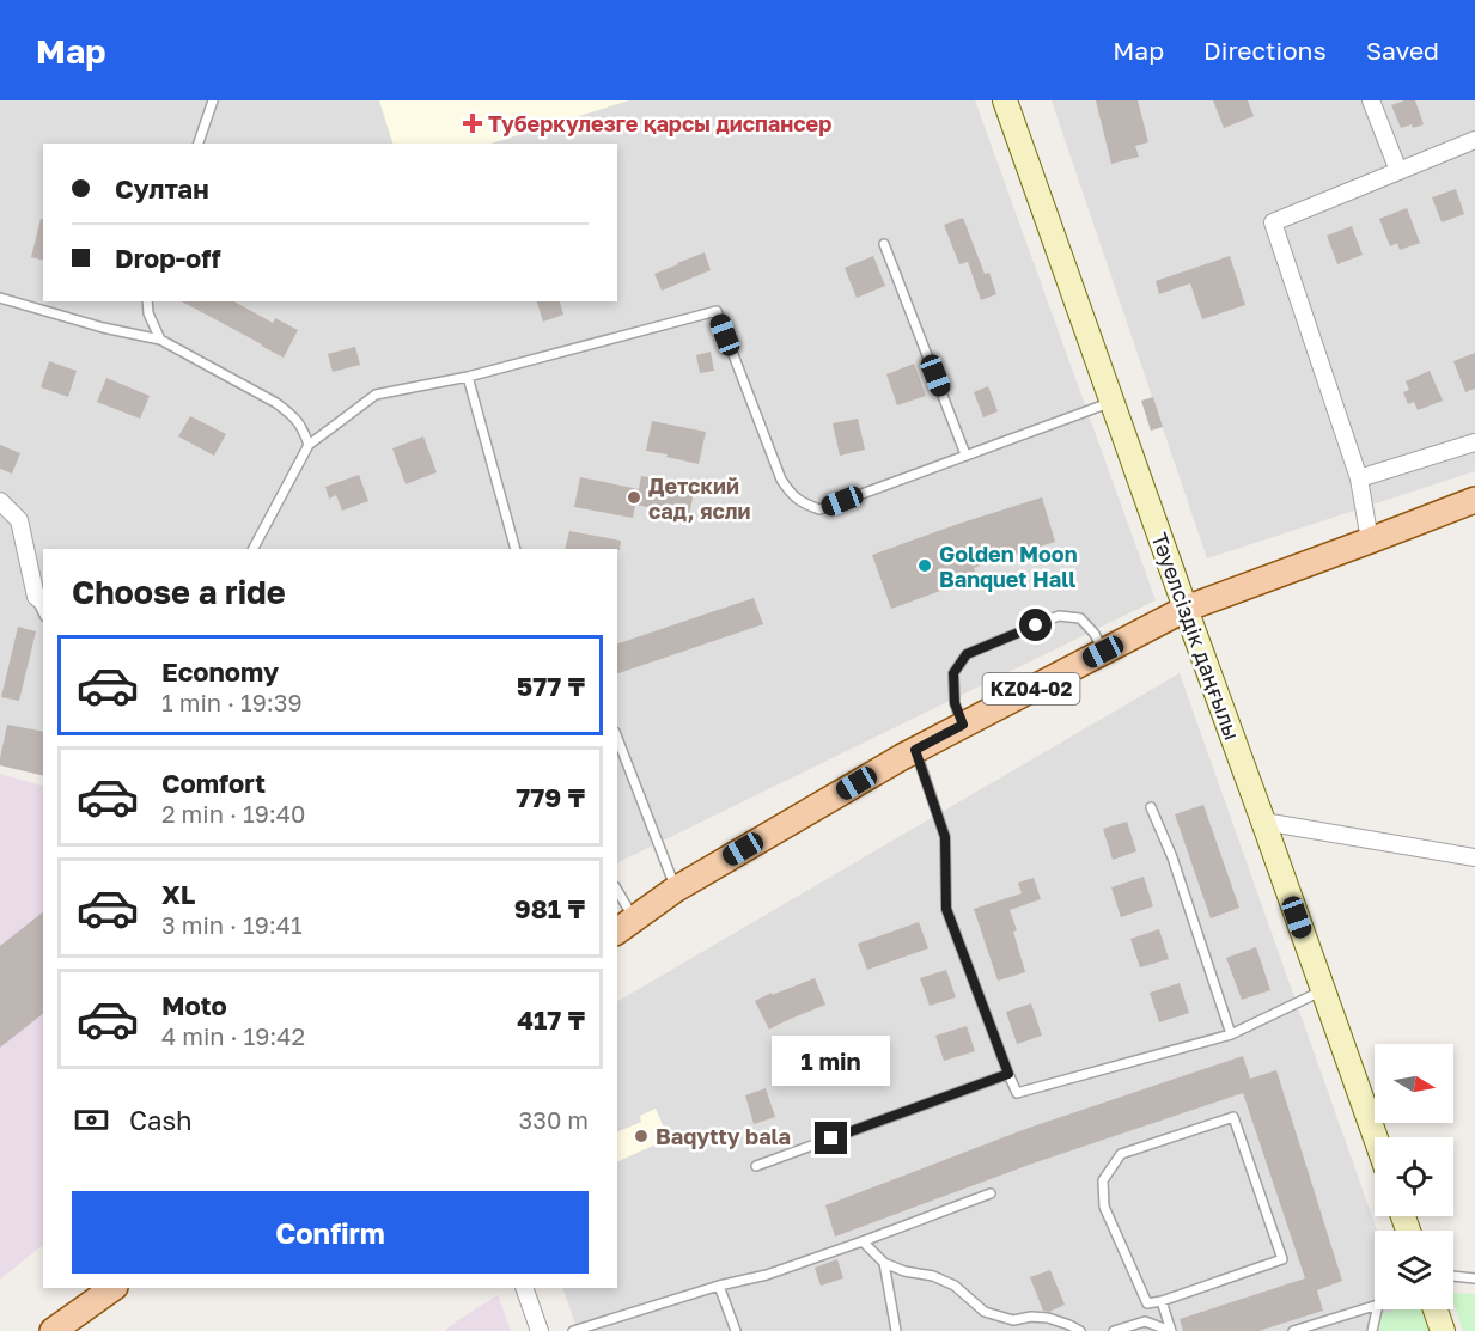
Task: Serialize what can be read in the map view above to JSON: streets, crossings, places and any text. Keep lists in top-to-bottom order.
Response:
{
  "streets": {
    "main road": ["KZ04-02"],
    "street": ["Тәуелсіздік даңғылы"]
  },
  "crossings": [
    ["Тәуелсіздік даңғылы", "KZ04-02"]
  ],
  "places": {
    "health": ["Туберкулезге қарсы диспансер"],
    "other": ["Детский сад, ясли", "Golden Moon Banquet Hall", "Baqytty bala"]
  },
  "north": "right",
  "page": {
    "header": "Map",
    "nav": ["Map", "Directions", "Saved"],
    "banner": ["Султан", "Drop-off"],
    "heading": "Choose a ride",
    "list": [
      {
        "name": "Economy",
        "note": "1 min · 19:39",
        "value": "577 ₸"
      },
      {
        "name": "Comfort",
        "note": "2 min · 19:40",
        "value": "779 ₸"
      },
      {
        "name": "XL",
        "note": "3 min · 19:41",
        "value": "981 ₸"
      },
      {
        "name": "Moto",
        "note": "4 min · 19:42",
        "value": "417 ₸"
      }
    ],
    "bubble": "1 min",
    "pay": ["Cash", "330 m"],
    "buttons": "Confirm"
  }
}
